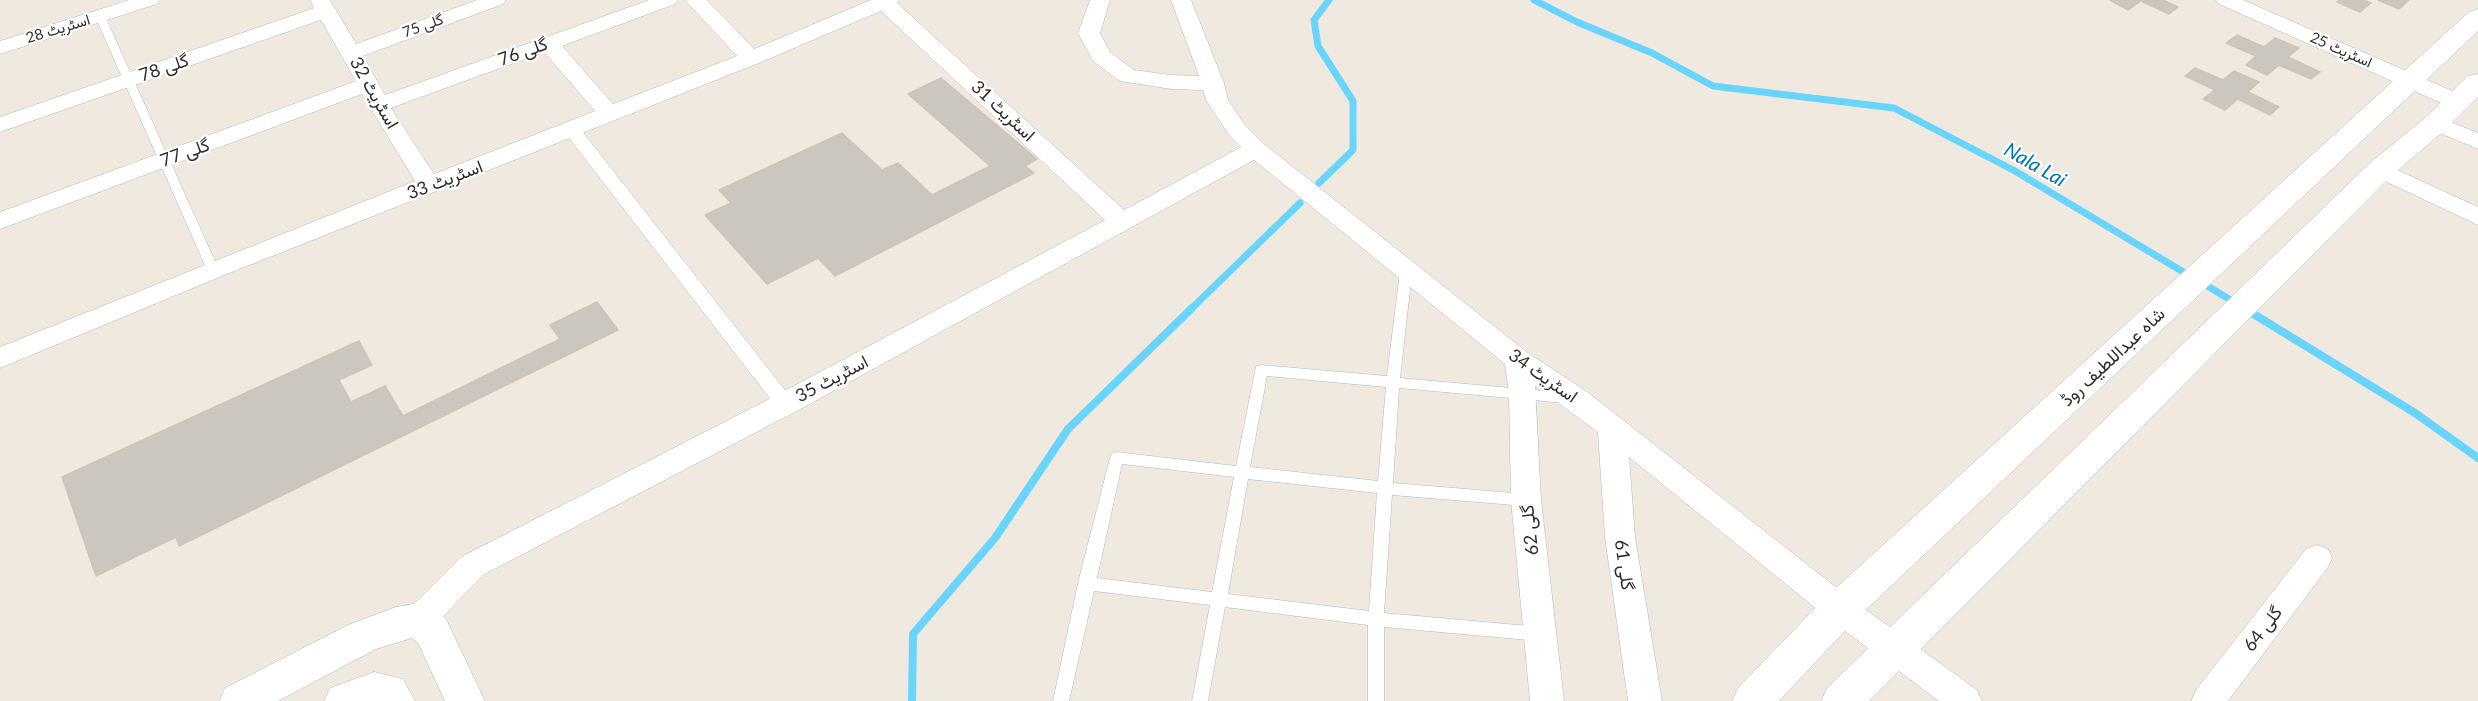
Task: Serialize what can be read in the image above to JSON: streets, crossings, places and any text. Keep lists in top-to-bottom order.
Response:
{
  "streets": {
    "street": [
      "گلی 75",
      "اسٹریٹ 28",
      "اسٹریٹ 25",
      "گلی 76",
      "گلی 78",
      "اسٹریٹ 32",
      "اسٹریٹ 31",
      "گلی 77",
      "اسٹریٹ 33",
      "شاہ عبداللطیف روڈ",
      "اسٹریٹ 34",
      "اسٹریٹ 35",
      "گلی 62",
      "گلی 61",
      "گلی 64"
    ]
  },
  "crossings": [
    ["گلی 75", "اسٹریٹ 32"],
    ["اسٹریٹ 25", "شاہ عبداللطیف روڈ"],
    ["گلی 76", "اسٹریٹ 32"],
    ["گلی 76", "گلی 77"],
    ["گلی 78", "اسٹریٹ 32"],
    ["اسٹریٹ 32", "گلی 77"],
    ["اسٹریٹ 32", "اسٹریٹ 33"],
    ["اسٹریٹ 31", "اسٹریٹ 33"],
    ["اسٹریٹ 31", "اسٹریٹ 35"],
    ["شاہ عبداللطیف روڈ", "اسٹریٹ 34"],
    ["اسٹریٹ 34", "اسٹریٹ 35"],
    ["اسٹریٹ 34", "گلی 62"],
    ["اسٹریٹ 34", "گلی 61"]
  ],
  "water": ["Nala Lai"]
}
